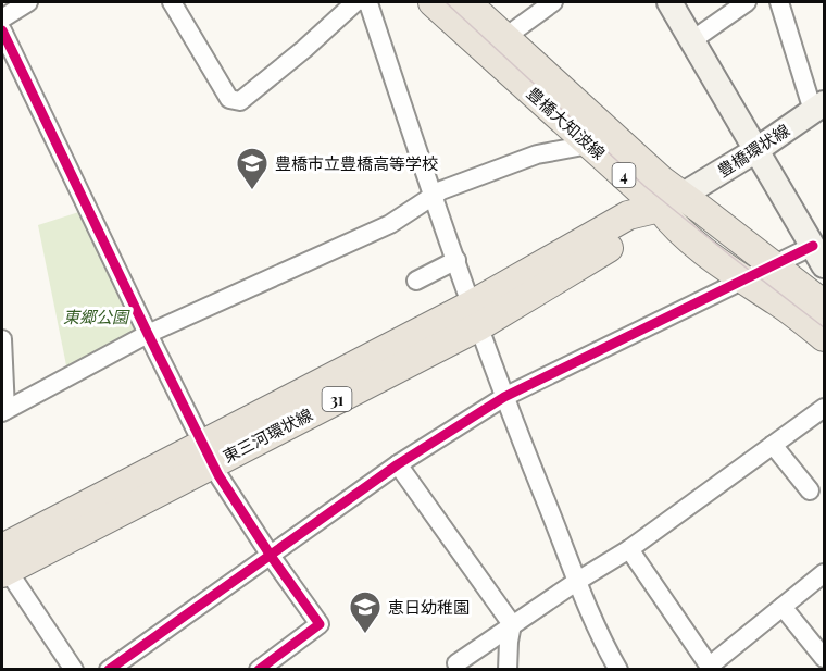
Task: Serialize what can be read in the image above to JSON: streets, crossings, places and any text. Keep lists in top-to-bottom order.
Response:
{
  "streets": {
    "main road": [
      "豊橋大知波線",
      "4",
      "31",
      "東三河環状線"
    ],
    "street": ["豊橋環状線"]
  },
  "crossings": [
    ["豊橋大知波線", "豊橋環状線"],
    ["豊橋大知波線", "東三河環状線"],
    ["豊橋環状線", "東三河環状線"]
  ],
  "parks": ["東郷公園"],
  "places": {
    "school or university": ["豊橋市立豊橋高等学校", "恵日幼稚園"]
  }
}
